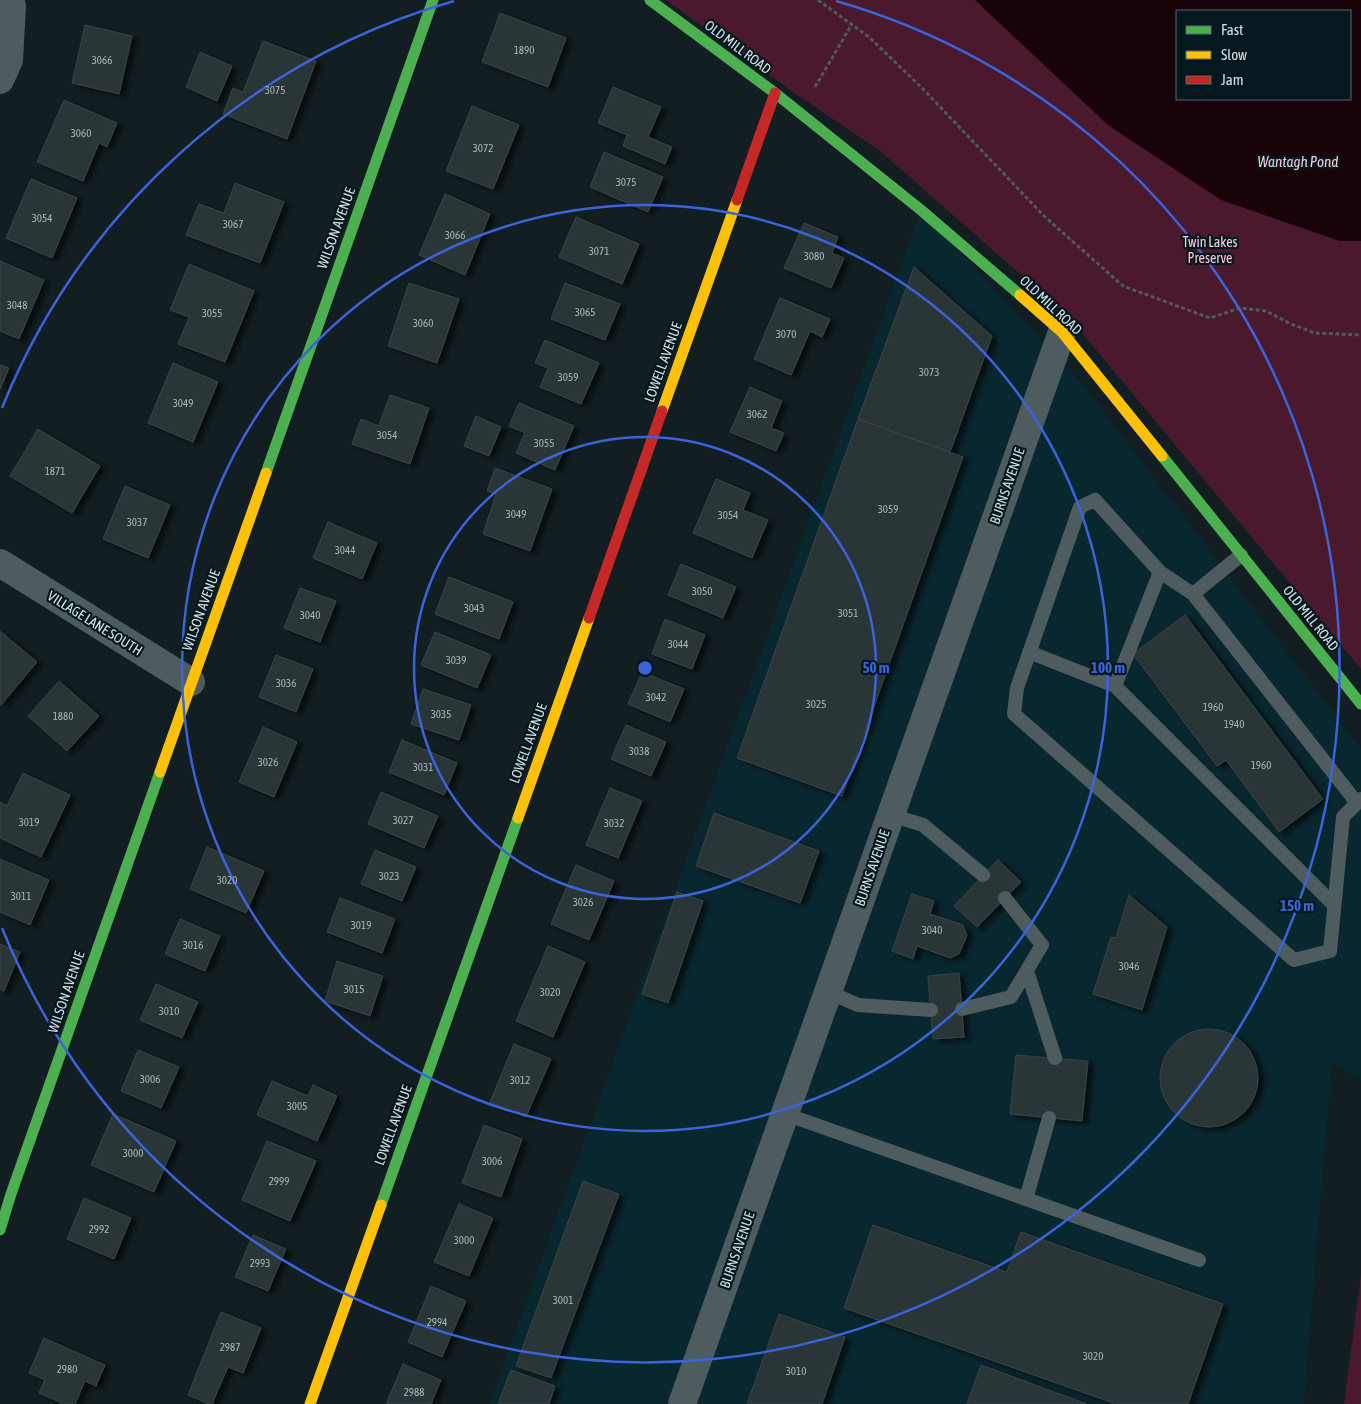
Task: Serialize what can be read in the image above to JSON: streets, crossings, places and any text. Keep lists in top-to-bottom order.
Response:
{
  "streets": {
    "street": [
      "OLD MILL ROAD",
      "WILSON AVENUE",
      "LOWELL AVENUE",
      "BURNS AVENUE",
      "VILLAGE LANE SOUTH"
    ]
  },
  "crossings": [
    ["OLD MILL ROAD", "LOWELL AVENUE"],
    ["OLD MILL ROAD", "BURNS AVENUE"],
    ["WILSON AVENUE", "VILLAGE LANE SOUTH"]
  ],
  "water": ["Wantagh Pond"],
  "parks": ["Twin Lakes Preserve"],
  "house_numbers": [
    "1890",
    "3066",
    "3075",
    "3060",
    "3072",
    "3075",
    "3054",
    "3067",
    "3066",
    "3071",
    "3080",
    "3048",
    "3065",
    "3055",
    "3060",
    "3070",
    "3073",
    "3059",
    "3049",
    "3062",
    "3054",
    "3055",
    "1871",
    "3059",
    "3049",
    "3054",
    "3037",
    "3044",
    "3050",
    "3043",
    "3051",
    "3040",
    "3044",
    "3039",
    "3036",
    "3042",
    "3025",
    "1960",
    "3035",
    "1880",
    "1940",
    "3038",
    "3026",
    "1960",
    "3031",
    "3027",
    "3019",
    "3032",
    "3023",
    "3020",
    "3011",
    "3026",
    "3019",
    "3040",
    "3016",
    "3046",
    "3015",
    "3020",
    "3010",
    "3006",
    "3012",
    "3005",
    "3000",
    "3006",
    "2999",
    "2992",
    "3000",
    "2993",
    "3001",
    "2994",
    "2987",
    "3020",
    "2980",
    "3010",
    "2988"
  ],
  "legend": ["Fast", "Slow", "Jam"],
  "rings": ["50 m", "100 m", "150 m"]
}
